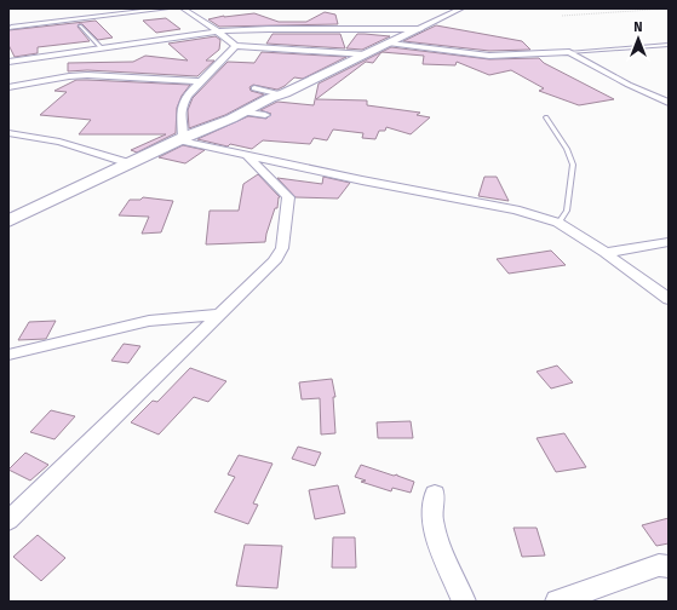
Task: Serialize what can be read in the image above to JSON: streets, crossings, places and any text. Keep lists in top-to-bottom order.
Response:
{
  "north": "top"
}
